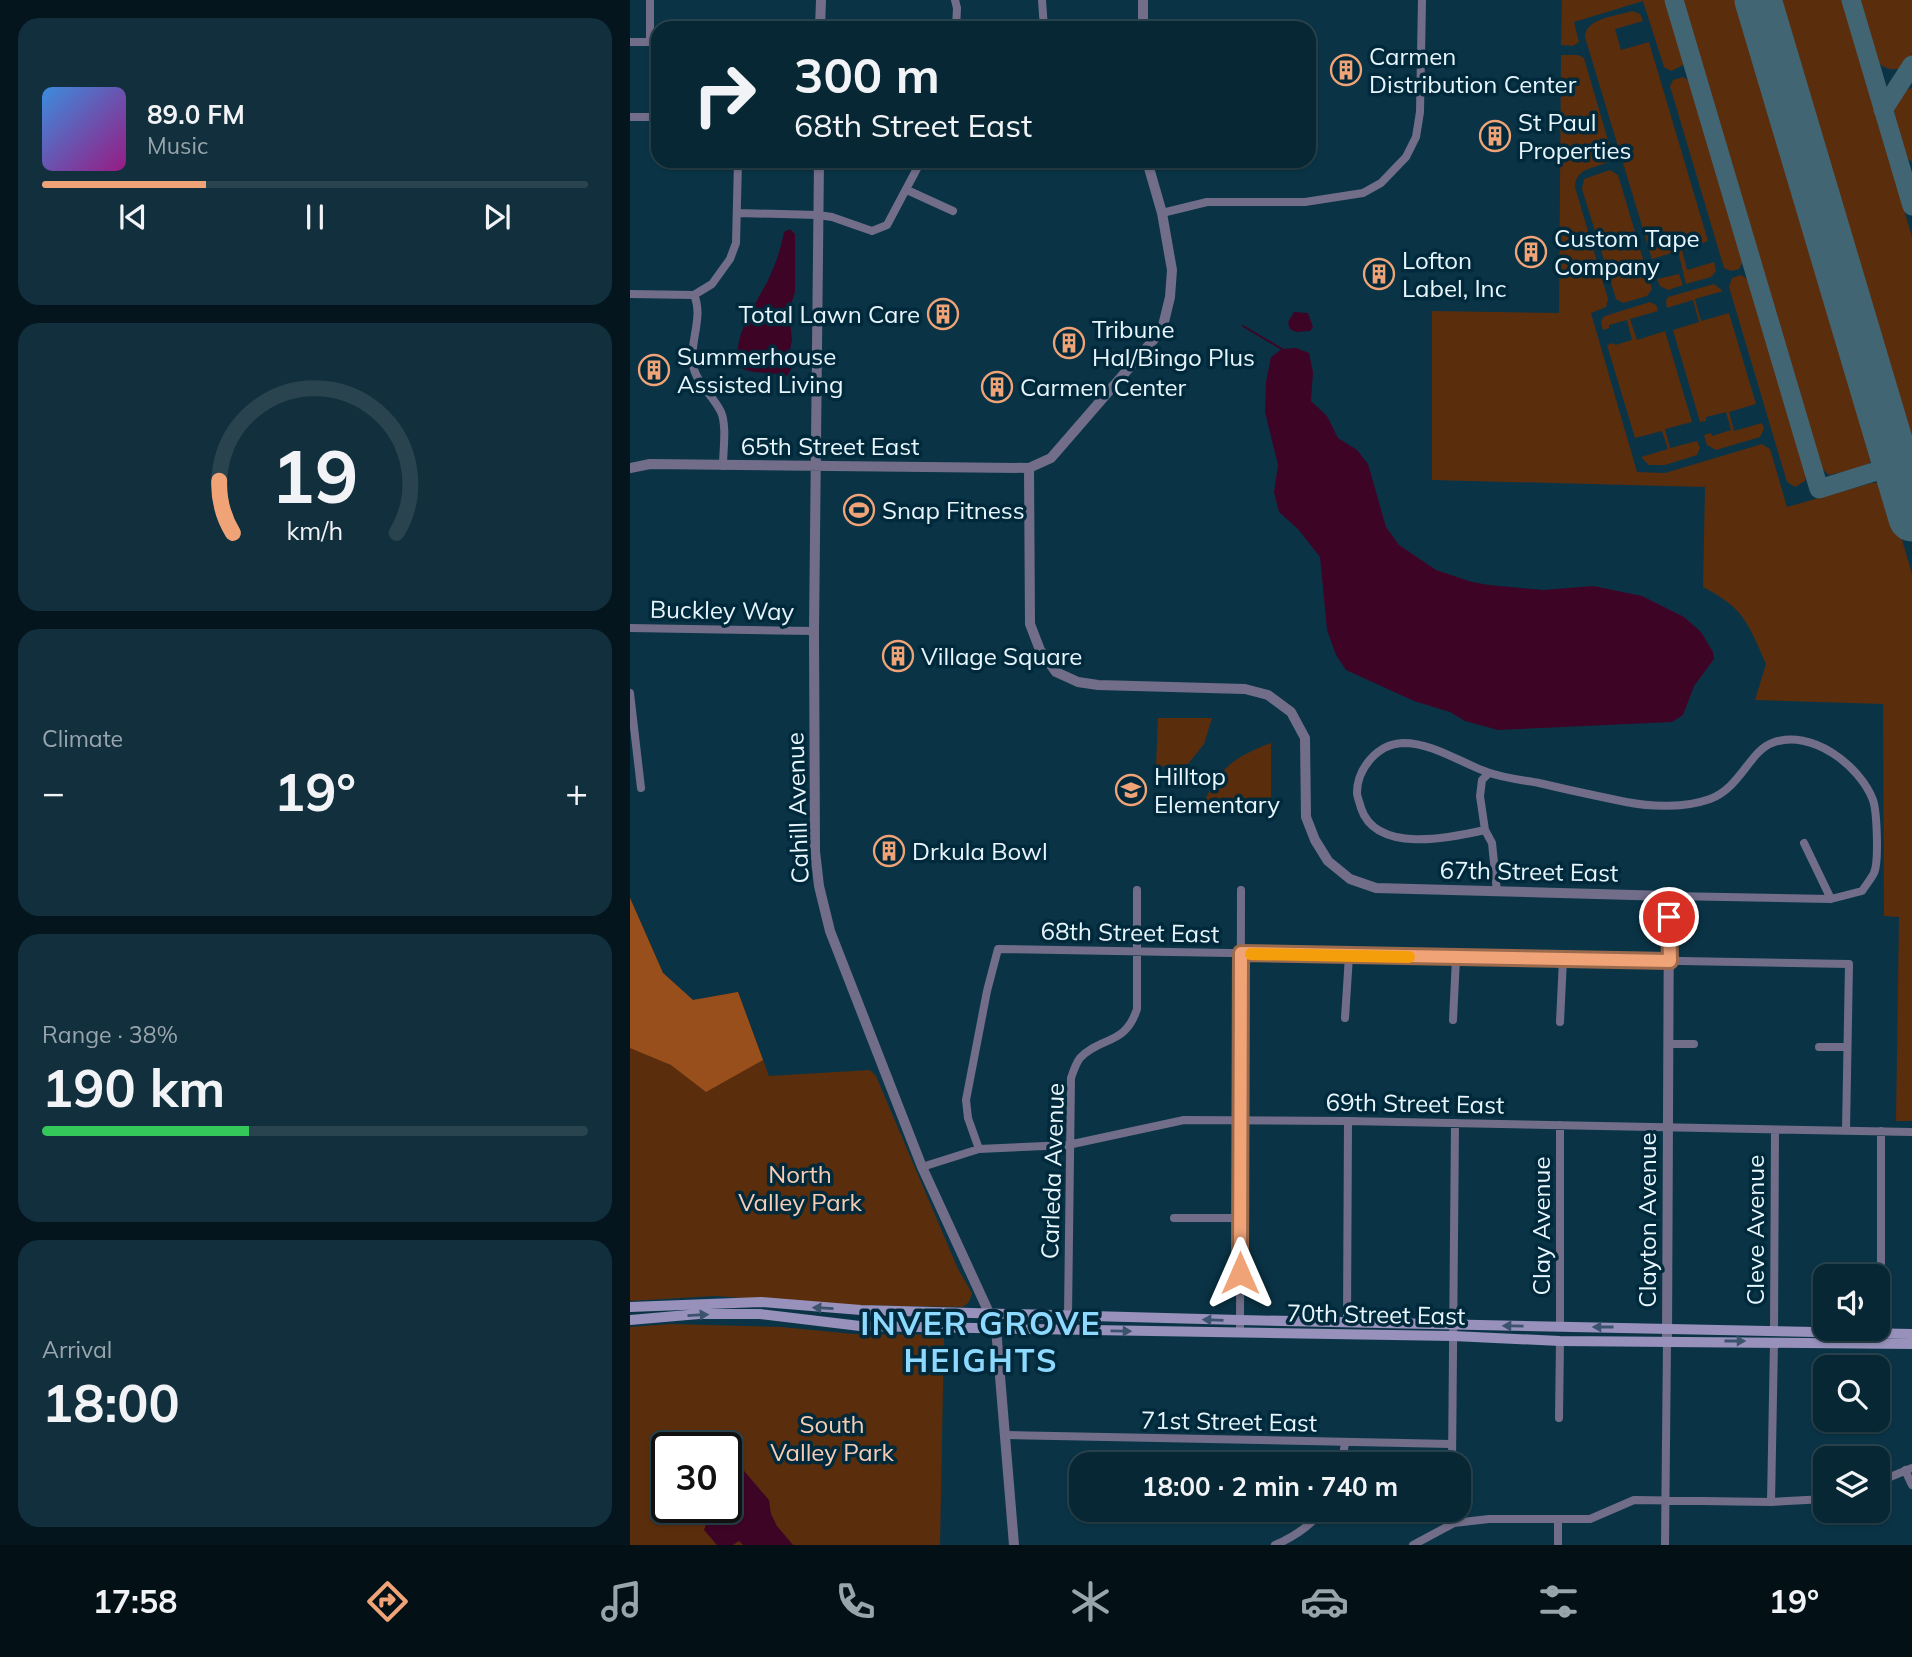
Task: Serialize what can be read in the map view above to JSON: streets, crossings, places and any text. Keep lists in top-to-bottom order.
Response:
{
  "streets": {
    "main road": ["70th Street East"],
    "street": [
      "65th Street East",
      "Buckley Way",
      "Cahill Avenue",
      "67th Street East",
      "68th Street East",
      "69th Street East",
      "Carleda Avenue",
      "Clayton Avenue",
      "Clay Avenue",
      "Cleve Avenue",
      "71st Street East"
    ]
  },
  "crossings": [
    ["65th Street East", "Cahill Avenue"],
    ["65th Street East", "67th Street East"],
    ["Buckley Way", "Cahill Avenue"],
    ["Cahill Avenue", "69th Street East"],
    ["Cahill Avenue", "70th Street East"],
    ["Cahill Avenue", "71st Street East"],
    ["67th Street East", "Clayton Avenue"],
    ["68th Street East", "69th Street East"],
    ["68th Street East", "Carleda Avenue"],
    ["68th Street East", "Clayton Avenue"],
    ["69th Street East", "Carleda Avenue"],
    ["69th Street East", "Clayton Avenue"],
    ["69th Street East", "Clay Avenue"],
    ["69th Street East", "Cleve Avenue"],
    ["Carleda Avenue", "70th Street East"],
    ["Clayton Avenue", "70th Street East"],
    ["Clay Avenue", "70th Street East"],
    ["Cleve Avenue", "70th Street East"]
  ],
  "districts": ["INVER GROVE HEIGHTS"],
  "parks": ["North Valley Park", "South Valley Park"],
  "places": {
    "building": [
      "Carmen Distribution Center",
      "St Paul Properties",
      "Custom Tape Company",
      "Lofton Label, Inc",
      "Total Lawn Care",
      "Tribune Hal/Bingo Plus",
      "Summerhouse Assisted Living",
      "Carmen Center",
      "Village Square",
      "Drkula Bowl"
    ],
    "sports": ["Snap Fitness"],
    "school or university": ["Hilltop Elementary"]
  },
  "page": {
    "turn": ["300 m", "68th Street East"],
    "song": ["89.0 FM", "Music"],
    "tile": [
      "Climate",
      ["Range · 38%", "190 km"],
      ["Arrival", "18:00"]
    ],
    "heat": ["−", "19°", "+"],
    "limit": "30",
    "trip": "18:00 · 2 min · 740 m",
    "tabs": ["17:58", "19°"],
    "gauge": ["19", "km/h"]
  }
}
